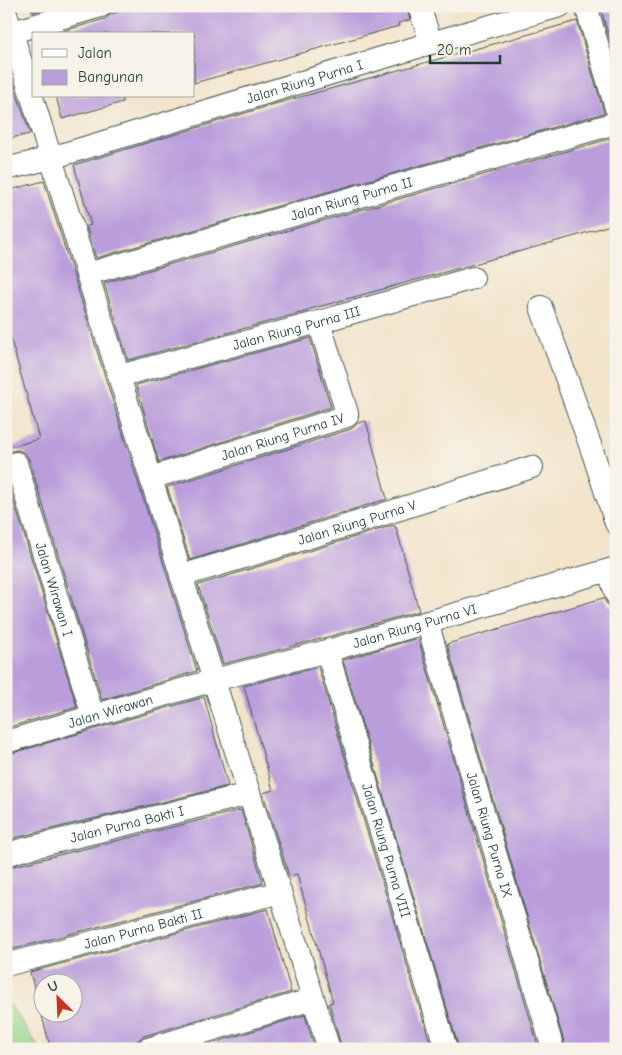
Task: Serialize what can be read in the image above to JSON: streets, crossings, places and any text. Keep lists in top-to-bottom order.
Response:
{
  "streets": {
    "street": [
      "Jalan Riung Purna I",
      "Jalan Riung Purna II",
      "Jalan Riung Purna III",
      "Jalan Riung Purna IV",
      "Jalan Riung Purna V",
      "Jalan Wirawan I",
      "Jalan Riung Purna VI",
      "Jalan Wirawan",
      "Jalan Purna Bakti I",
      "Jalan Riung Purna IX",
      "Jalan Riung Purna VIII",
      "Jalan Purna Bakti II"
    ]
  },
  "crossings": [
    ["Jalan Riung Purna III", "Jalan Riung Purna IV"],
    ["Jalan Wirawan I", "Jalan Wirawan"],
    ["Jalan Riung Purna VI", "Jalan Wirawan"],
    ["Jalan Riung Purna VI", "Jalan Riung Purna IX"],
    ["Jalan Riung Purna VI", "Jalan Riung Purna VIII"]
  ],
  "legend": ["Jalan", "Bangunan"],
  "scale_bar": "20 m",
  "north": "top left"
}
